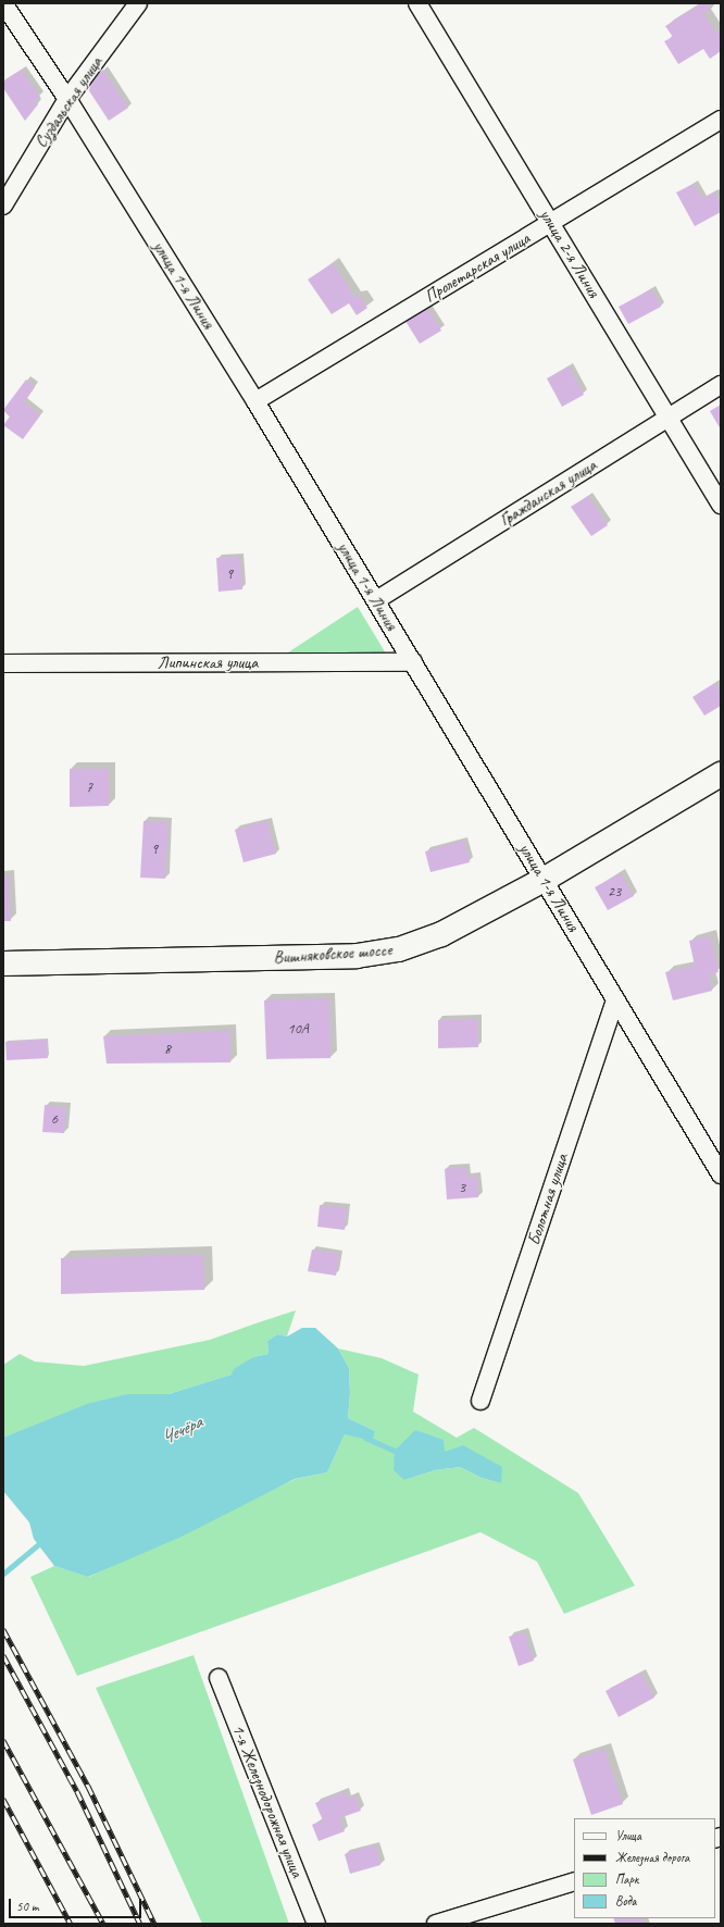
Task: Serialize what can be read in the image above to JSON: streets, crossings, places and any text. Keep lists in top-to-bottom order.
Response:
{
  "streets": {
    "street": [
      "Суздальская улица",
      "улица 2-я Линия",
      "Пролетарская улица",
      "улица 1-я Линия",
      "Гражданская улица",
      "Липинская улица",
      "Вишняковское шоссе",
      "Болотная улица",
      "1-я Железнодорожная улица"
    ]
  },
  "crossings": [
    ["Суздальская улица", "улица 1-я Линия"],
    ["улица 2-я Линия", "Пролетарская улица"],
    ["улица 2-я Линия", "Гражданская улица"],
    ["Пролетарская улица", "улица 1-я Линия"],
    ["улица 1-я Линия", "Гражданская улица"],
    ["улица 1-я Линия", "Липинская улица"],
    ["улица 1-я Линия", "Вишняковское шоссе"],
    ["улица 1-я Линия", "Болотная улица"]
  ],
  "water": ["Чечёра"],
  "house_numbers": [
    "9",
    "7",
    "9",
    "23",
    "10А",
    "8",
    "6",
    "3"
  ],
  "legend": [
    "Улица",
    "Железная дорога",
    "Парк",
    "Вода"
  ],
  "scale_bar": "50 m"
}
